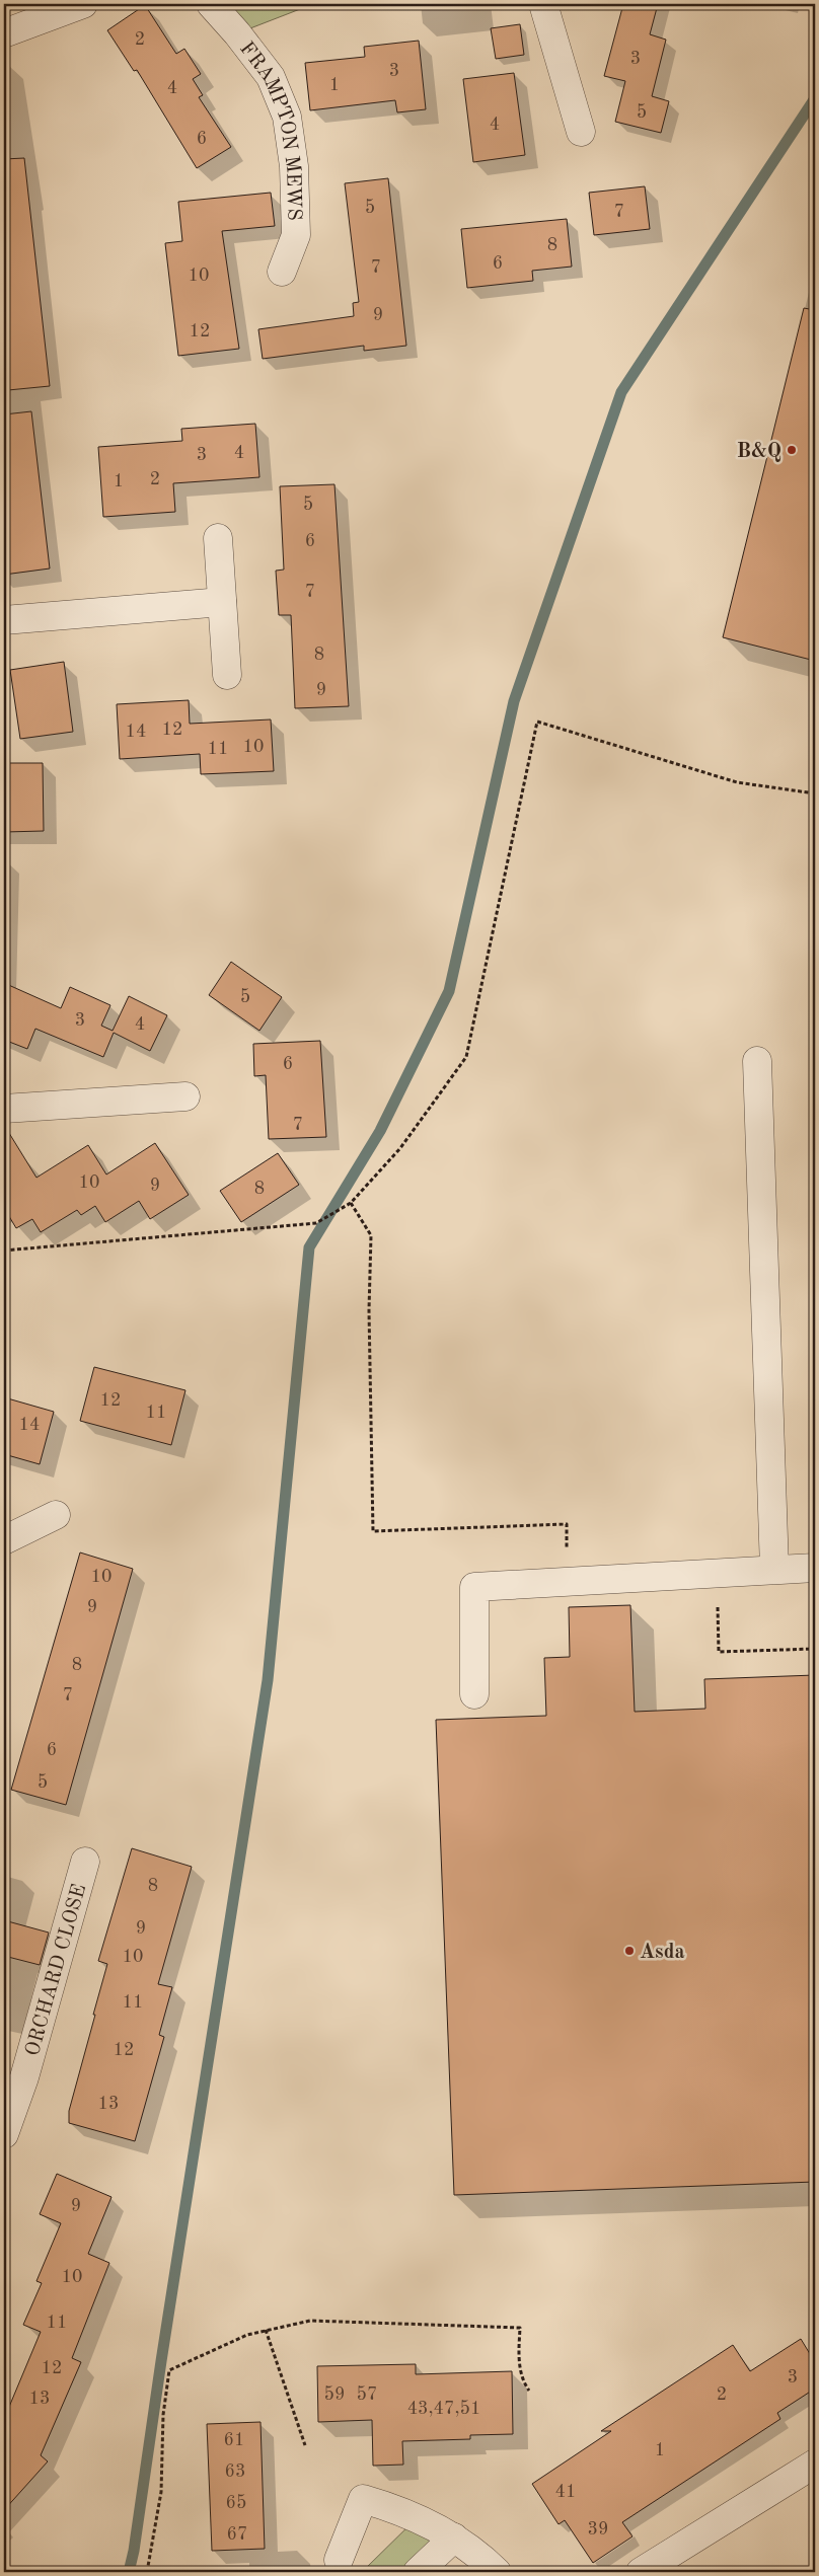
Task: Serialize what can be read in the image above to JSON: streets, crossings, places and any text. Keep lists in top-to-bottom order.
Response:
{
  "streets": {
    "street": ["FRAMPTON MEWS", "ORCHARD CLOSE"]
  },
  "places": ["B&Q", "Asda"],
  "house_numbers": [
    "2",
    "3",
    "3",
    "1",
    "4",
    "5",
    "4",
    "6",
    "5",
    "7",
    "8",
    "6",
    "7",
    "10",
    "9",
    "12",
    "4",
    "3",
    "2",
    "1",
    "5",
    "6",
    "7",
    "8",
    "9",
    "12",
    "14",
    "10",
    "11",
    "5",
    "3",
    "4",
    "6",
    "7",
    "10",
    "9",
    "8",
    "12",
    "11",
    "14",
    "10",
    "9",
    "8",
    "7",
    "6",
    "5",
    "8",
    "9",
    "10",
    "11",
    "12",
    "13",
    "9",
    "10",
    "11",
    "12",
    "3",
    "59",
    "57",
    "2",
    "13",
    "43,47,51",
    "61",
    "1",
    "63",
    "41",
    "65",
    "39",
    "67"
  ]
}
